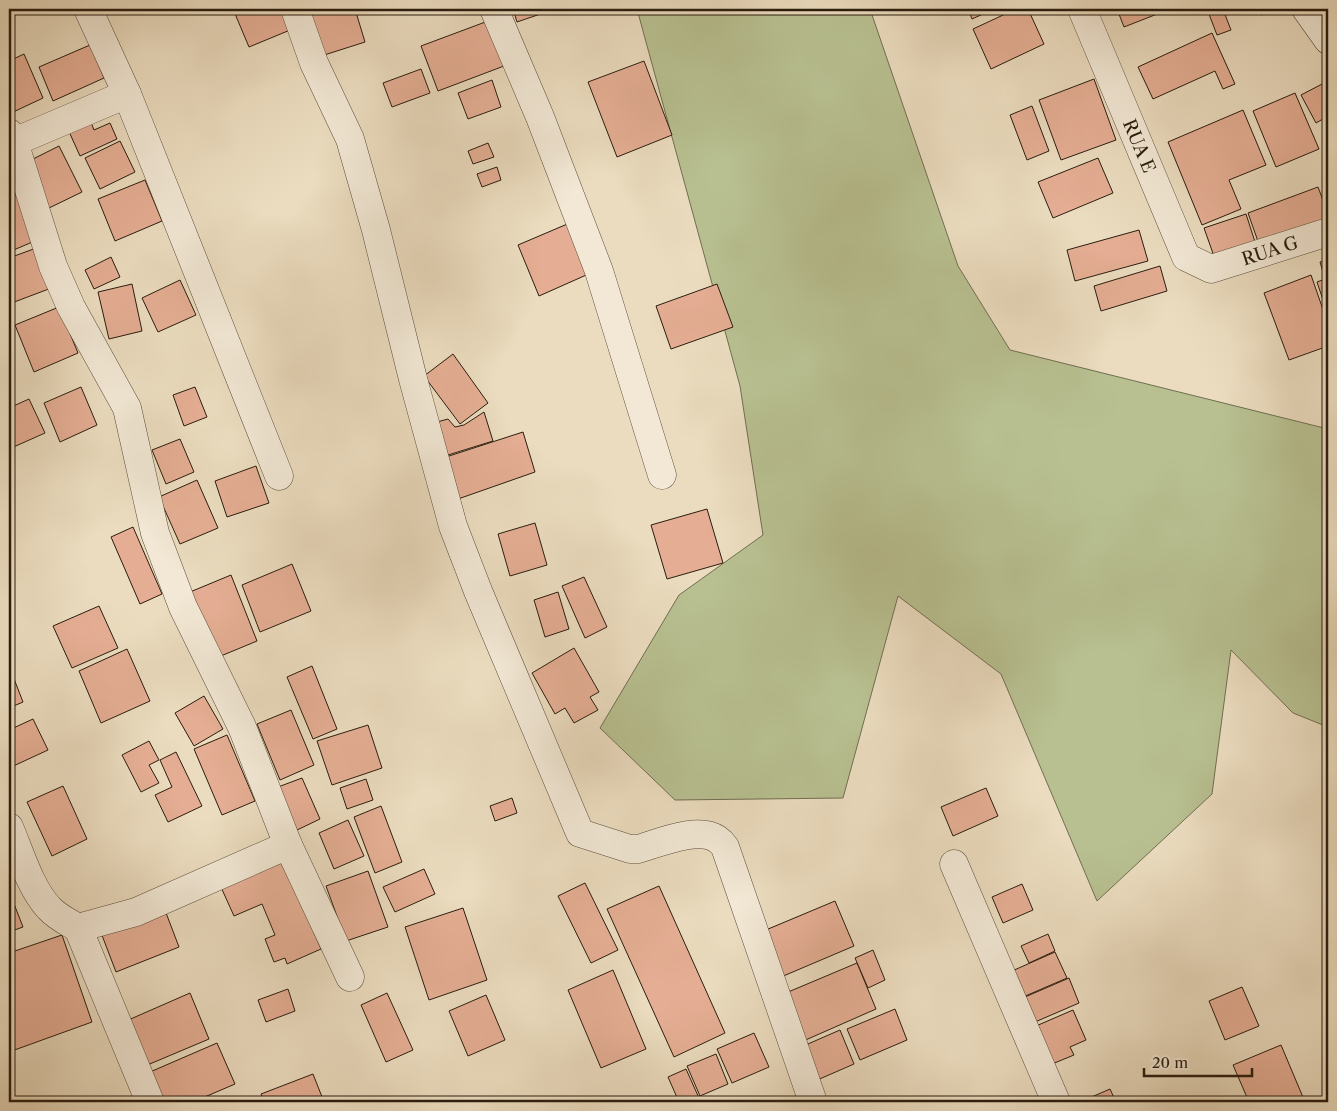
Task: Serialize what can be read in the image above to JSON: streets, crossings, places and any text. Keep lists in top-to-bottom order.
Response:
{
  "streets": {
    "street": ["RUA E", "RUA G"]
  },
  "crossings": [
    ["RUA E", "RUA G"]
  ],
  "scale_bar": "20 m"
}
